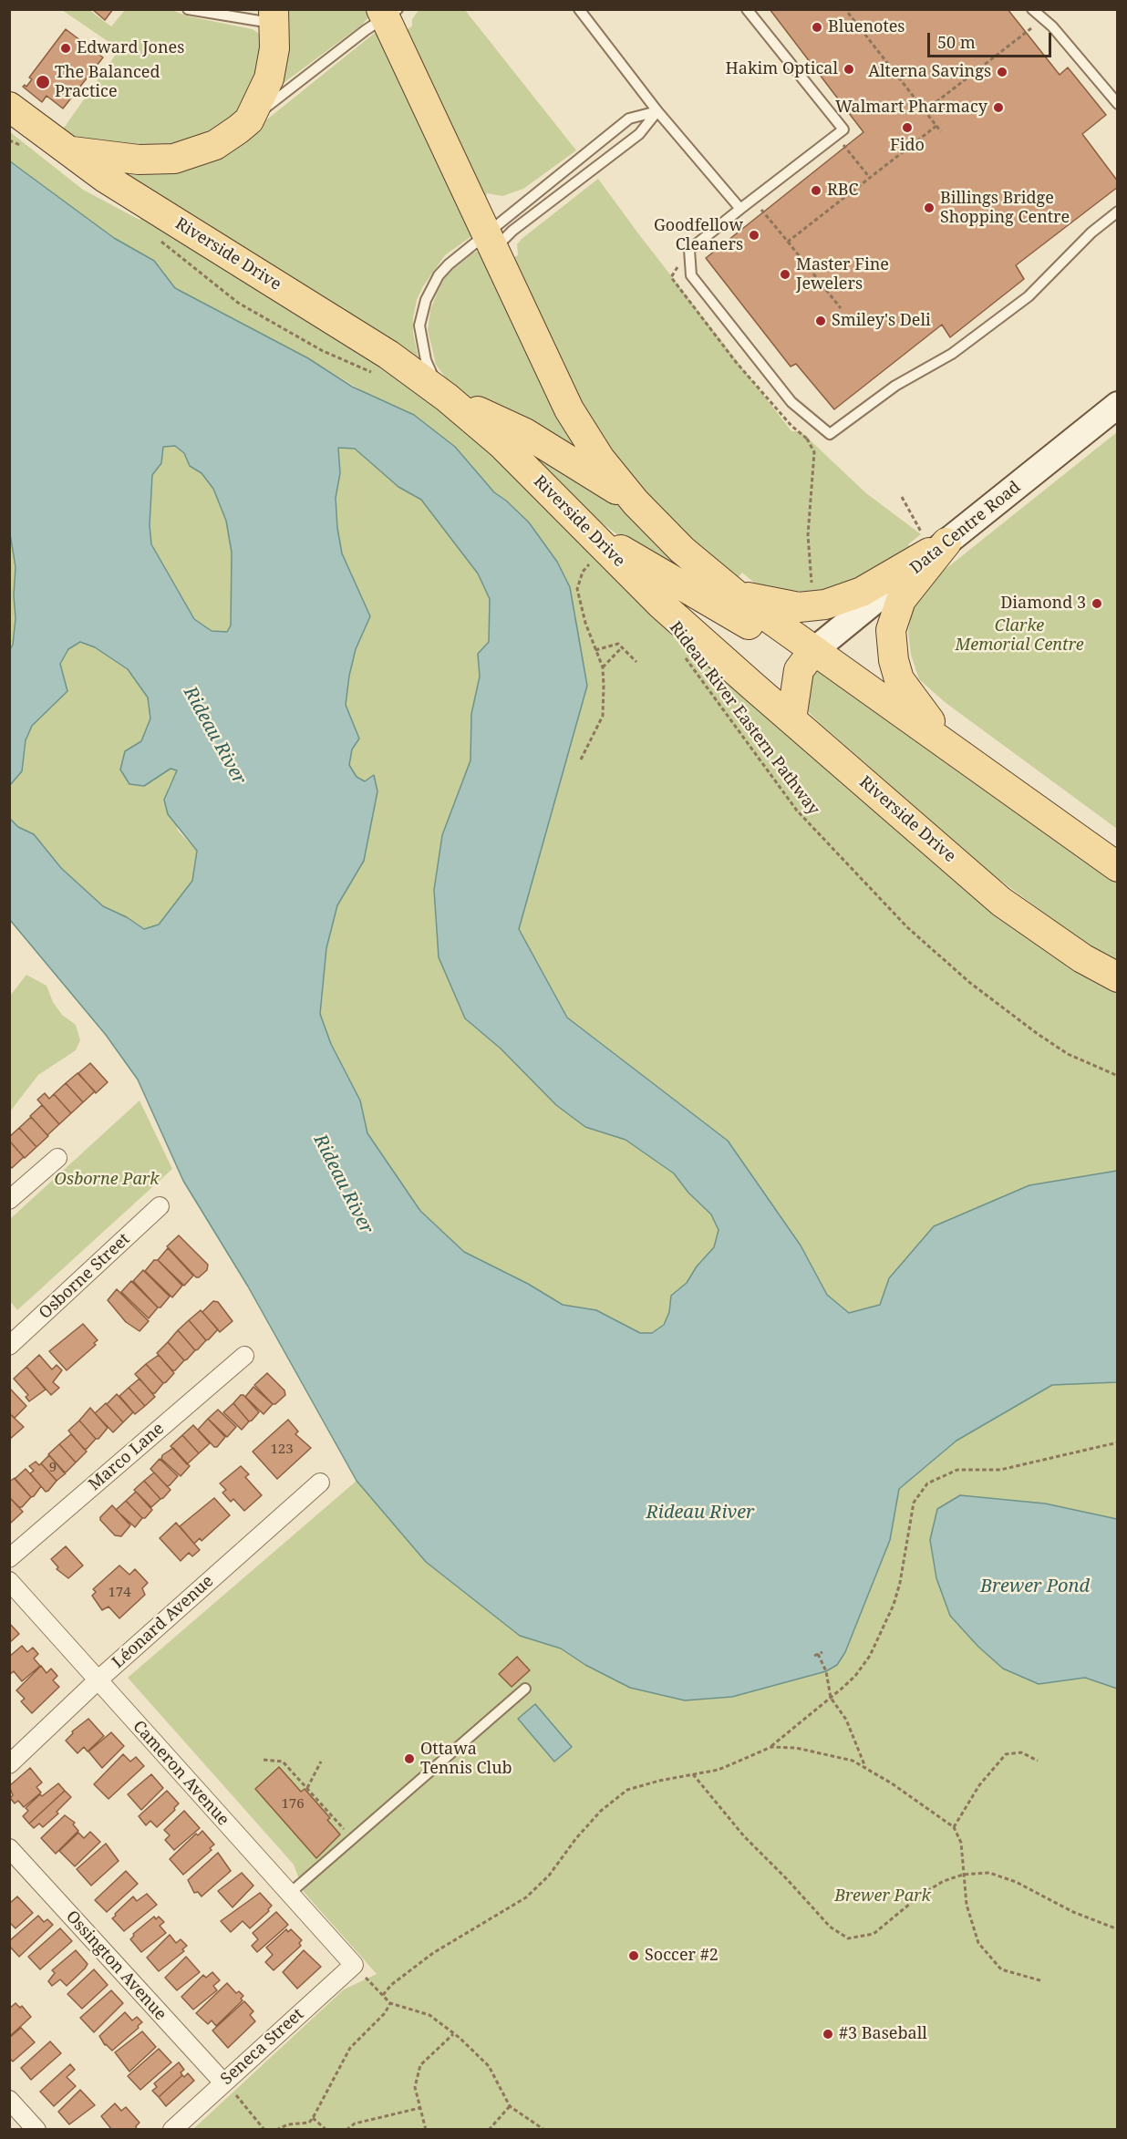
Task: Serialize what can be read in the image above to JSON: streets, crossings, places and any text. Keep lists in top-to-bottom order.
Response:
{
  "streets": {
    "main road": ["Riverside Drive", "Data Centre Road"],
    "street": [
      "Osborne Street",
      "Marco Lane",
      "Léonard Avenue",
      "Cameron Avenue",
      "Ossington Avenue",
      "Seneca Street"
    ],
    "path": ["Rideau River Eastern Pathway"]
  },
  "crossings": [
    ["Léonard Avenue", "Cameron Avenue"],
    ["Cameron Avenue", "Seneca Street"],
    ["Ossington Avenue", "Seneca Street"]
  ],
  "water": ["Rideau River", "Brewer Pond"],
  "parks": ["Clarke Memorial Centre", "Osborne Park", "Brewer Park"],
  "places": [
    "Bluenotes",
    "Edward Jones",
    "Hakim Optical",
    "Alterna Savings",
    "The Balanced Practice",
    "Walmart Pharmacy",
    "Fido",
    "RBC",
    "Billings Bridge Shopping Centre",
    "Goodfellow Cleaners",
    "Master Fine Jewelers",
    "Smiley's Deli",
    "Diamond 3",
    "Ottawa Tennis Club",
    "Soccer #2",
    "#3 Baseball"
  ],
  "house_numbers": [
    "123",
    "9",
    "174",
    "176"
  ],
  "scale_bar": "50 m"
}
